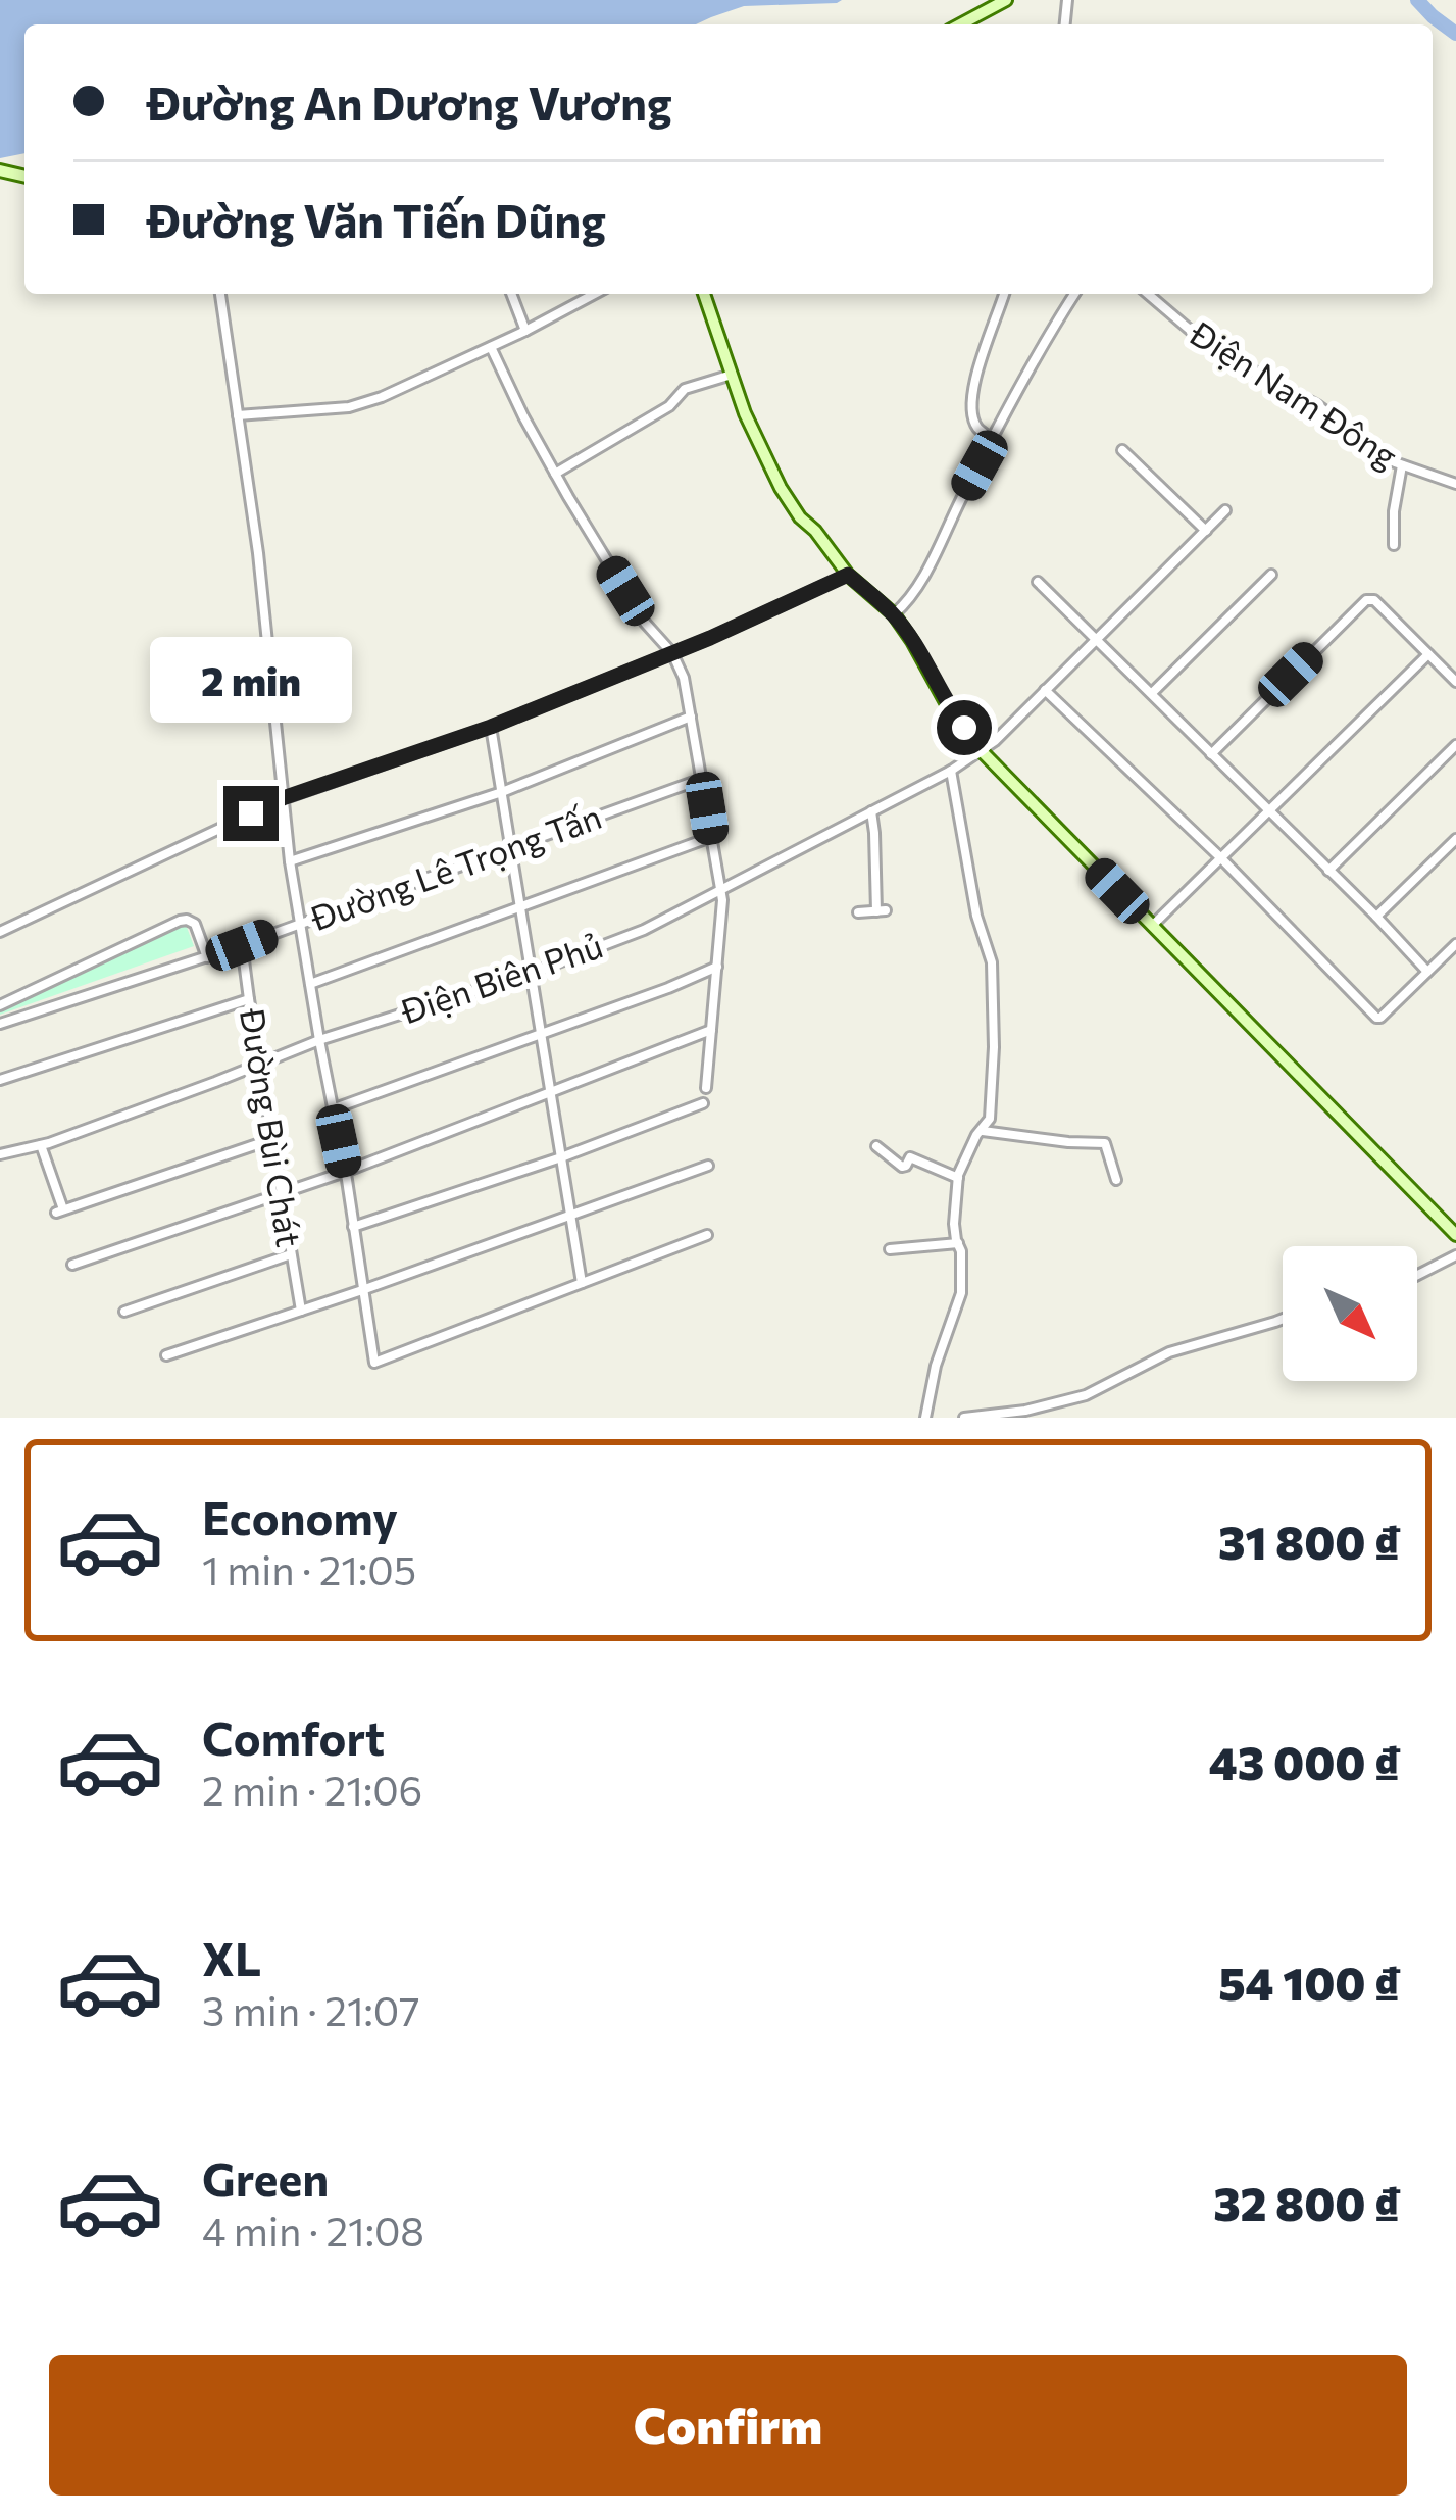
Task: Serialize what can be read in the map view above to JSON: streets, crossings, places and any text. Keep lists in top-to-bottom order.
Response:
{
  "streets": {
    "street": [
      "Điện Nam Đông",
      "Đường Lê Trọng Tấn",
      "Điện Biên Phủ",
      "Đường Bùi Chát"
    ]
  },
  "crossings": [
    ["Đường Lê Trọng Tấn", "Đường Bùi Chát"],
    ["Điện Biên Phủ", "Đường Bùi Chát"]
  ],
  "north": "bottom right",
  "page": {
    "banner": ["Đường An Dương Vương", "Đường Văn Tiến Dũng"],
    "bubble": "2 min",
    "list": [
      {
        "name": "Economy",
        "note": "1 min · 21:05",
        "value": "31 800 ₫"
      },
      {
        "name": "Comfort",
        "note": "2 min · 21:06",
        "value": "43 000 ₫"
      },
      {
        "name": "XL",
        "note": "3 min · 21:07",
        "value": "54 100 ₫"
      },
      {
        "name": "Green",
        "note": "4 min · 21:08",
        "value": "32 800 ₫"
      }
    ],
    "buttons": "Confirm"
  }
}
